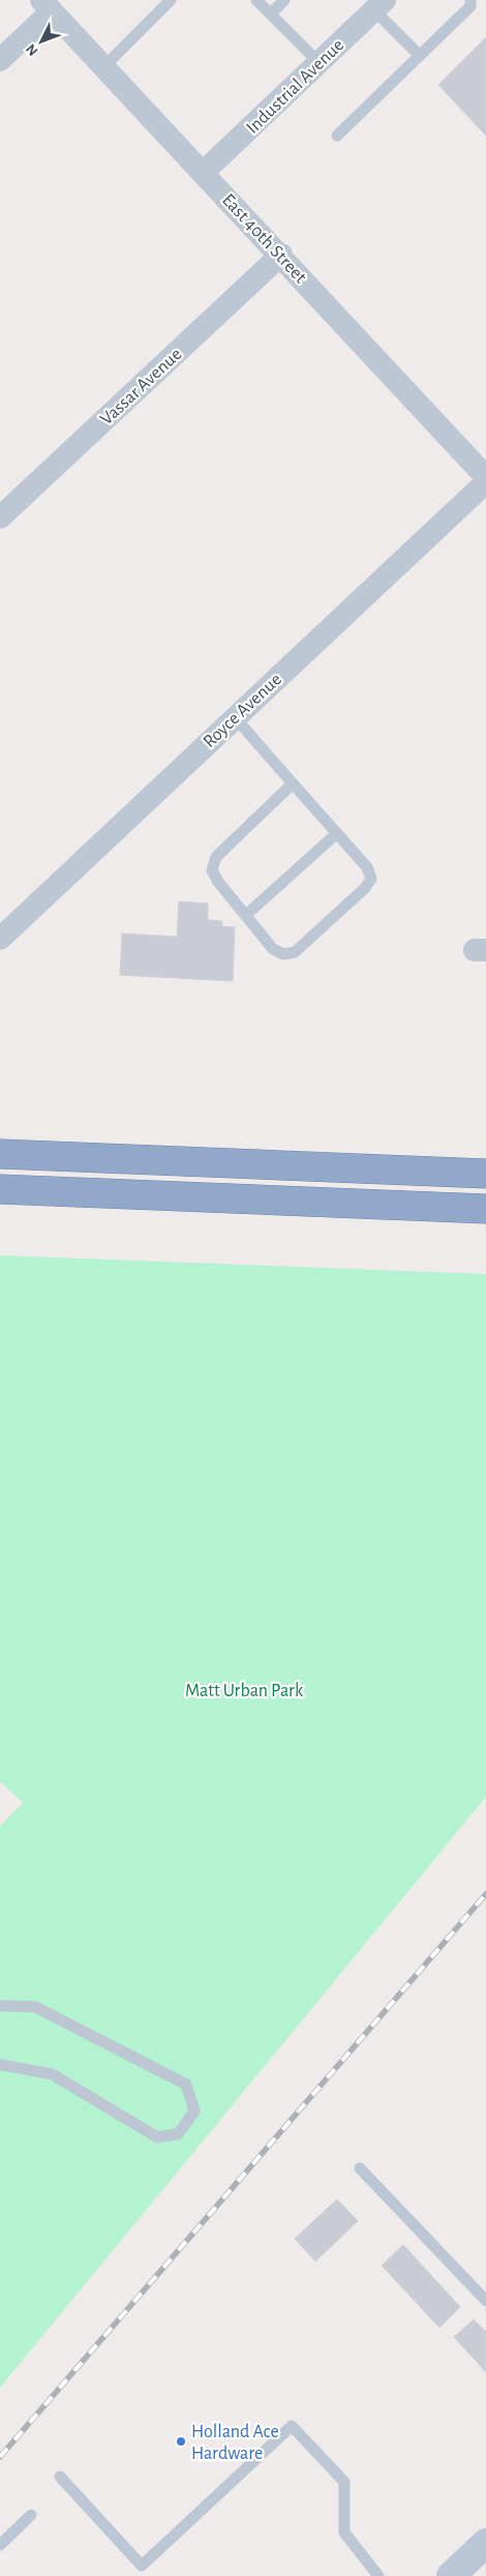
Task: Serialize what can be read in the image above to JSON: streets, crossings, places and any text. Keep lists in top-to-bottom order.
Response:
{
  "streets": {
    "street": [
      "Industrial Avenue",
      "East 40th Street",
      "Vassar Avenue",
      "Royce Avenue"
    ]
  },
  "crossings": [
    ["Industrial Avenue", "East 40th Street"],
    ["East 40th Street", "Vassar Avenue"]
  ],
  "parks": ["Matt Urban Park"],
  "places": ["Holland Ace Hardware"],
  "north": "bottom left"
}
